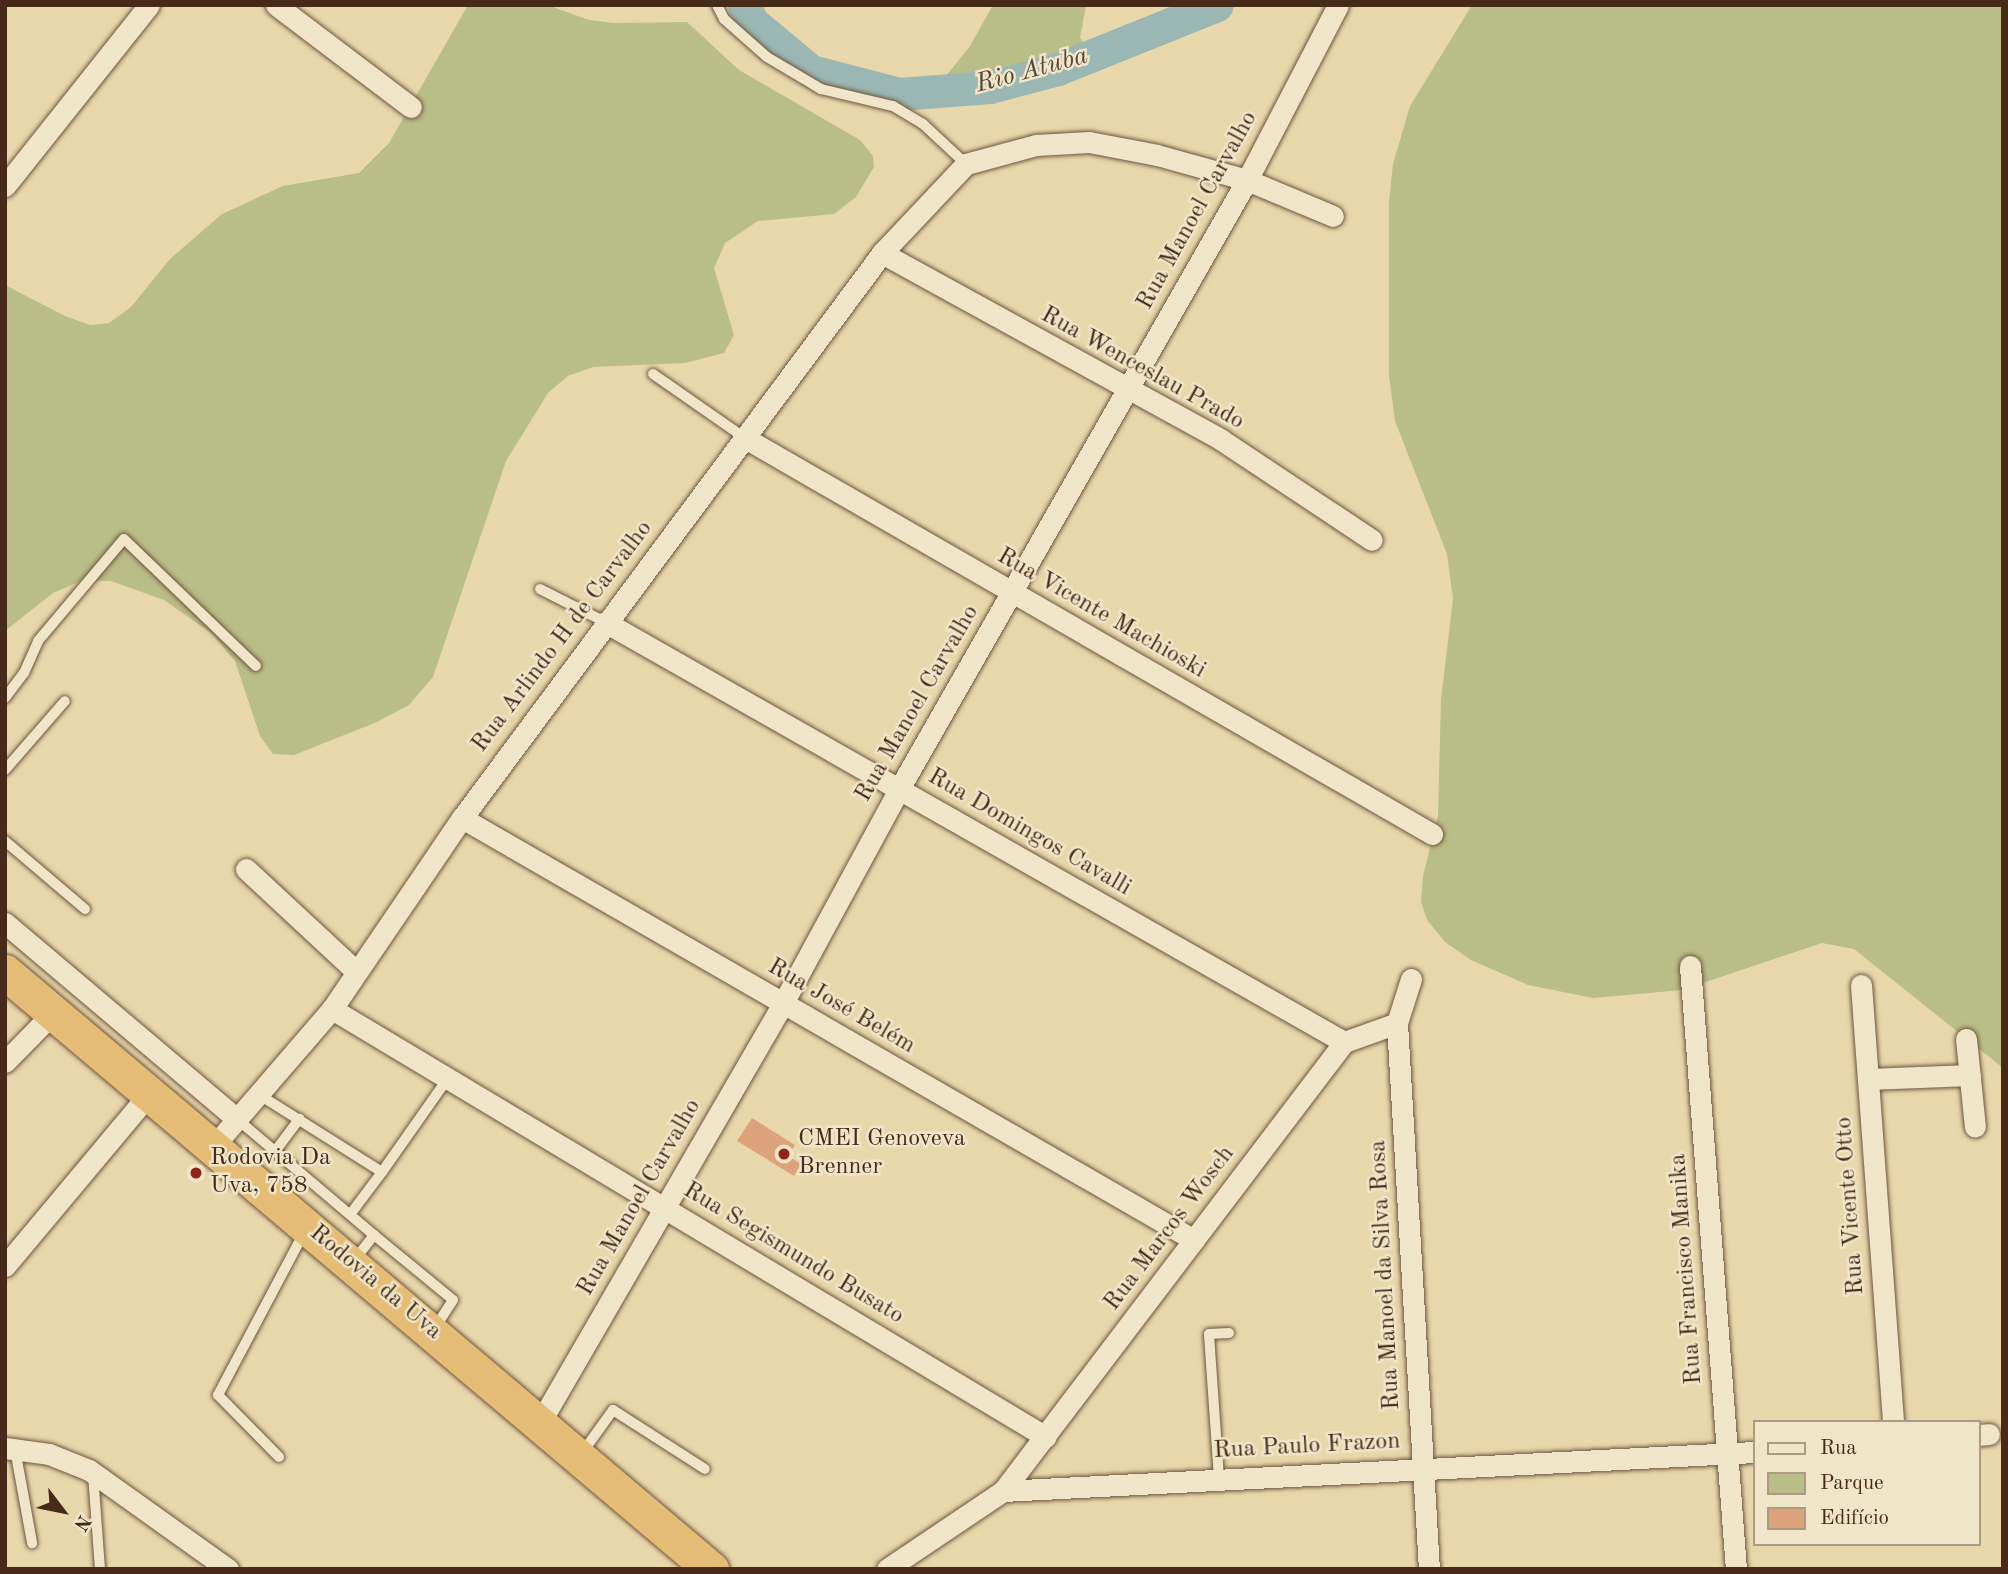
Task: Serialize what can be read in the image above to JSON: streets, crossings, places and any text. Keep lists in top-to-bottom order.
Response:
{
  "streets": {
    "highway": ["Rodovia da Uva"],
    "street": [
      "Rua Manoel Carvalho",
      "Rua Wenceslau Prado",
      "Rua Vicente Machioski",
      "Rua Arlindo H de Carvalho",
      "Rua Domingos Cavalli",
      "Rua José Belém",
      "Rua Vicente Otto",
      "Rua Marcos Wosch",
      "Rua Segismundo Busato",
      "Rua Francisco Manika",
      "Rua Manoel da Silva Rosa",
      "Rua Paulo Frazon"
    ]
  },
  "crossings": [
    ["Rua Manoel Carvalho", "Rua Wenceslau Prado"],
    ["Rua Manoel Carvalho", "Rua Vicente Machioski"],
    ["Rua Manoel Carvalho", "Rua Domingos Cavalli"],
    ["Rua Manoel Carvalho", "Rua José Belém"],
    ["Rua Manoel Carvalho", "Rua Segismundo Busato"],
    ["Rua Manoel Carvalho", "Rodovia da Uva"],
    ["Rua Wenceslau Prado", "Rua Arlindo H de Carvalho"],
    ["Rua Vicente Machioski", "Rua Arlindo H de Carvalho"],
    ["Rua Arlindo H de Carvalho", "Rua Domingos Cavalli"],
    ["Rua Arlindo H de Carvalho", "Rua José Belém"],
    ["Rua Arlindo H de Carvalho", "Rua Segismundo Busato"],
    ["Rua Arlindo H de Carvalho", "Rodovia da Uva"],
    ["Rua Domingos Cavalli", "Rua Marcos Wosch"],
    ["Rua José Belém", "Rua Marcos Wosch"],
    ["Rua Marcos Wosch", "Rua Segismundo Busato"],
    ["Rua Marcos Wosch", "Rua Paulo Frazon"],
    ["Rua Francisco Manika", "Rua Paulo Frazon"],
    ["Rua Manoel da Silva Rosa", "Rua Paulo Frazon"]
  ],
  "water": ["Rio Atuba"],
  "places": ["CMEI Genoveva Brenner", "Rodovia Da Uva, 758"],
  "legend": ["Rua", "Parque", "Edifício"],
  "north": "bottom right"
}
